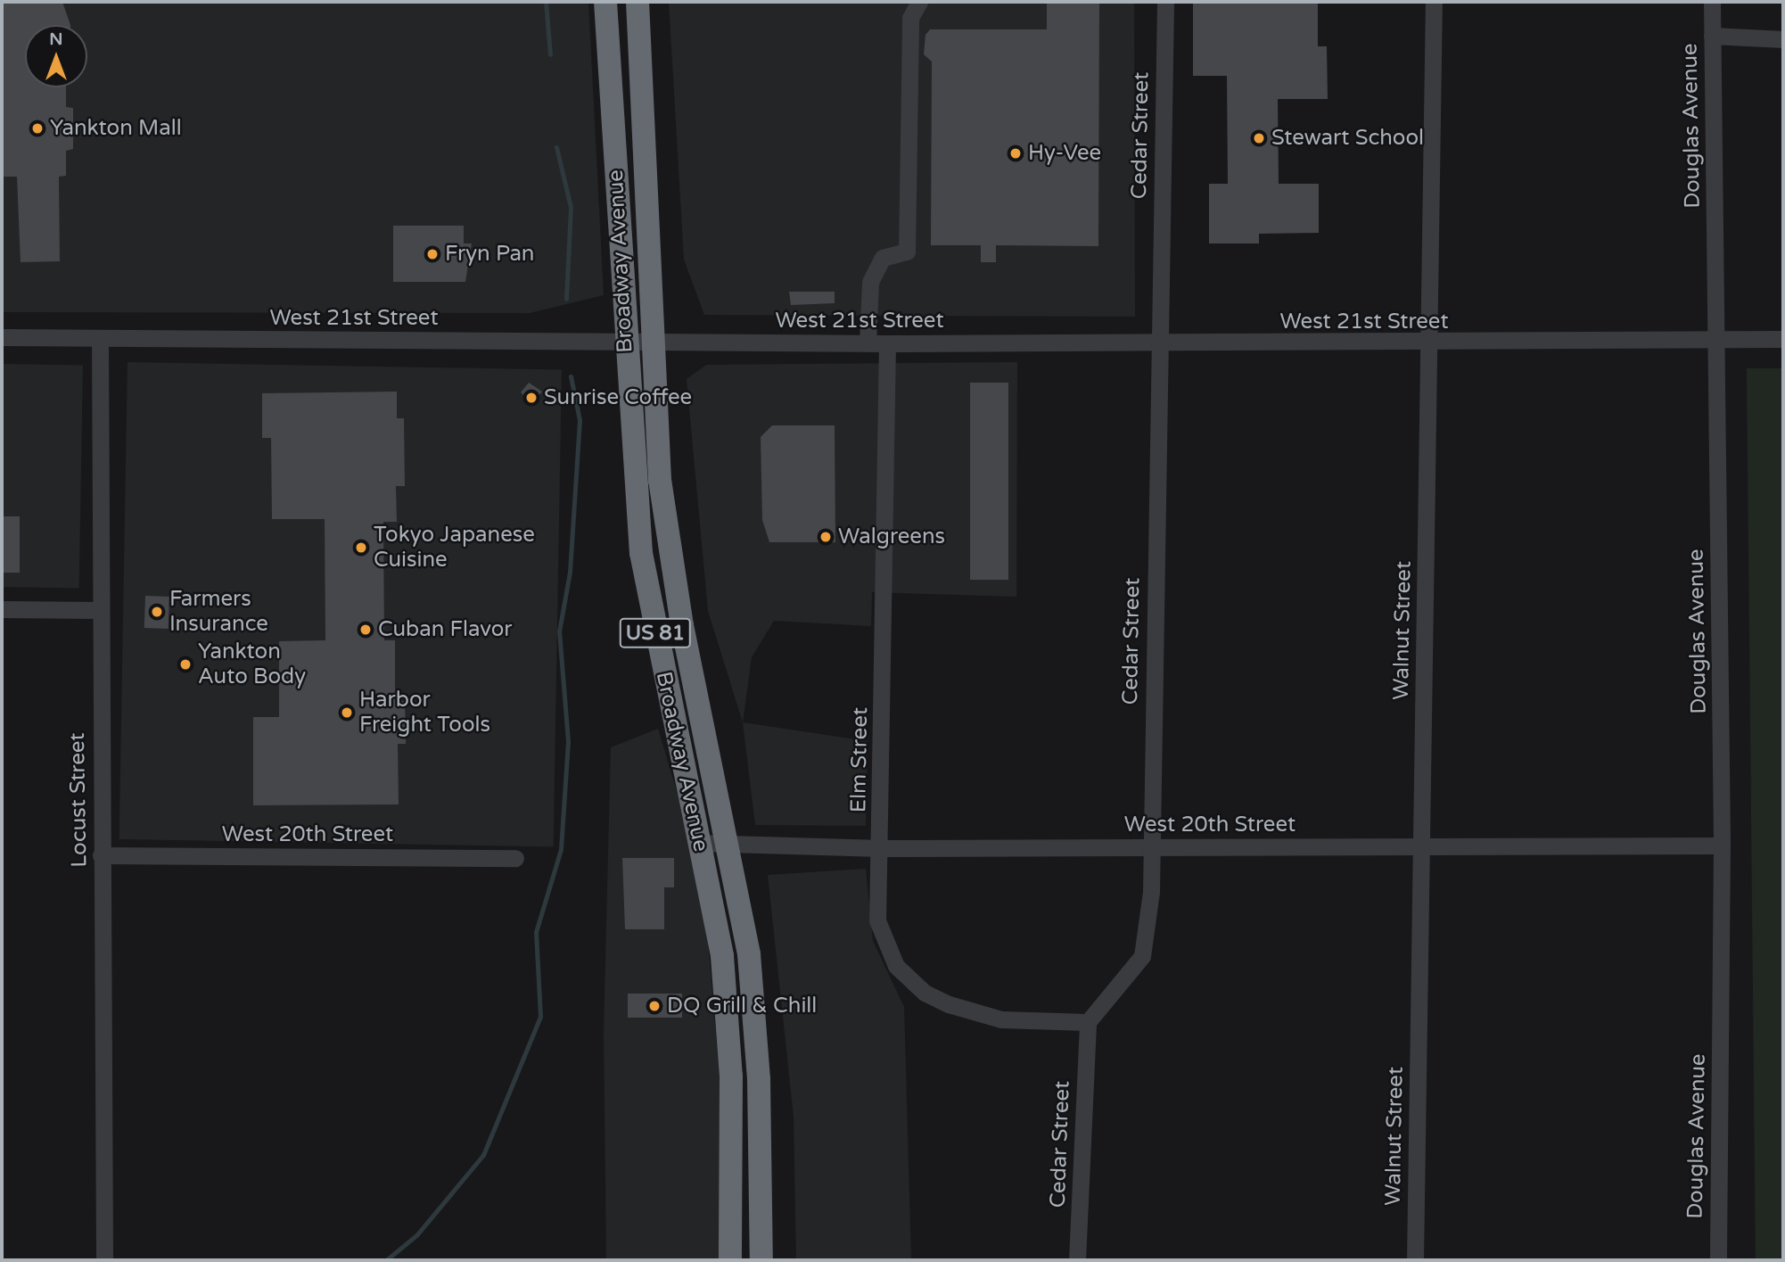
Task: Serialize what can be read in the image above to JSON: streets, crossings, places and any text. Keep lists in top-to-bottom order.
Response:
{
  "streets": {
    "highway": ["Broadway Avenue", "US 81"],
    "street": [
      "Douglas Avenue",
      "Cedar Street",
      "West 21st Street",
      "Walnut Street",
      "Elm Street",
      "Locust Street",
      "West 20th Street"
    ]
  },
  "crossings": [
    ["Douglas Avenue", "West 21st Street"],
    ["Douglas Avenue", "West 20th Street"],
    ["Cedar Street", "West 21st Street"],
    ["Cedar Street", "Elm Street"],
    ["Cedar Street", "West 20th Street"],
    ["Broadway Avenue", "West 21st Street"],
    ["Broadway Avenue", "West 20th Street"],
    ["West 21st Street", "Walnut Street"],
    ["West 21st Street", "Elm Street"],
    ["West 21st Street", "Locust Street"],
    ["Walnut Street", "West 20th Street"],
    ["Elm Street", "West 20th Street"],
    ["Locust Street", "West 20th Street"]
  ],
  "places": [
    "Yankton Mall",
    "Stewart School",
    "Hy-Vee",
    "Fryn Pan",
    "Sunrise Coffee",
    "Walgreens",
    "Tokyo Japanese Cuisine",
    "Farmers Insurance",
    "Cuban Flavor",
    "Yankton Auto Body",
    "Harbor Freight Tools",
    "DQ Grill & Chill"
  ],
  "north": "top"
}
